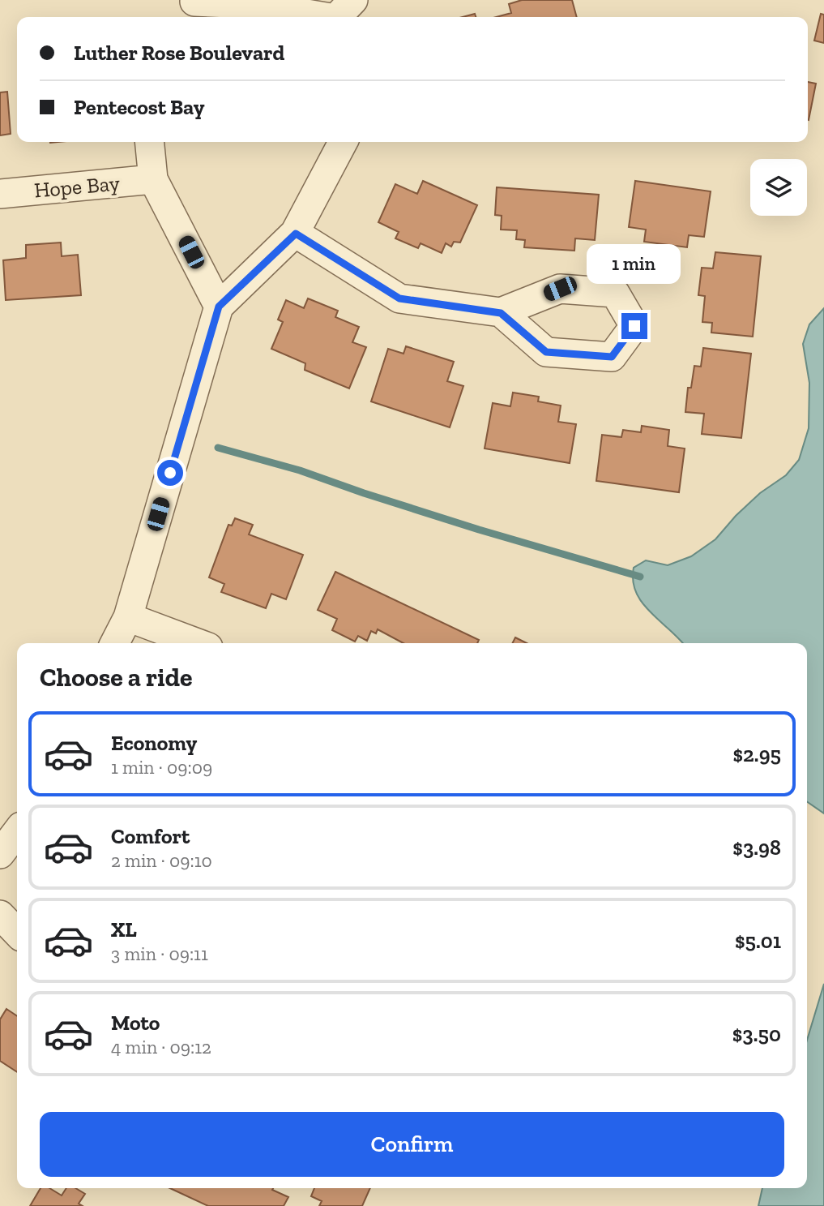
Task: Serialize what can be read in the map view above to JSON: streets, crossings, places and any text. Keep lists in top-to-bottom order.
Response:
{
  "streets": {
    "street": ["Hope Bay"]
  },
  "page": {
    "banner": ["Luther Rose Boulevard", "Pentecost Bay"],
    "bubble": "1 min",
    "heading": "Choose a ride",
    "list": [
      {
        "name": "Economy",
        "note": "1 min · 09:09",
        "value": "$2.95"
      },
      {
        "name": "Comfort",
        "note": "2 min · 09:10",
        "value": "$3.98"
      },
      {
        "name": "XL",
        "note": "3 min · 09:11",
        "value": "$5.01"
      },
      {
        "name": "Moto",
        "note": "4 min · 09:12",
        "value": "$3.50"
      }
    ],
    "buttons": "Confirm"
  }
}
